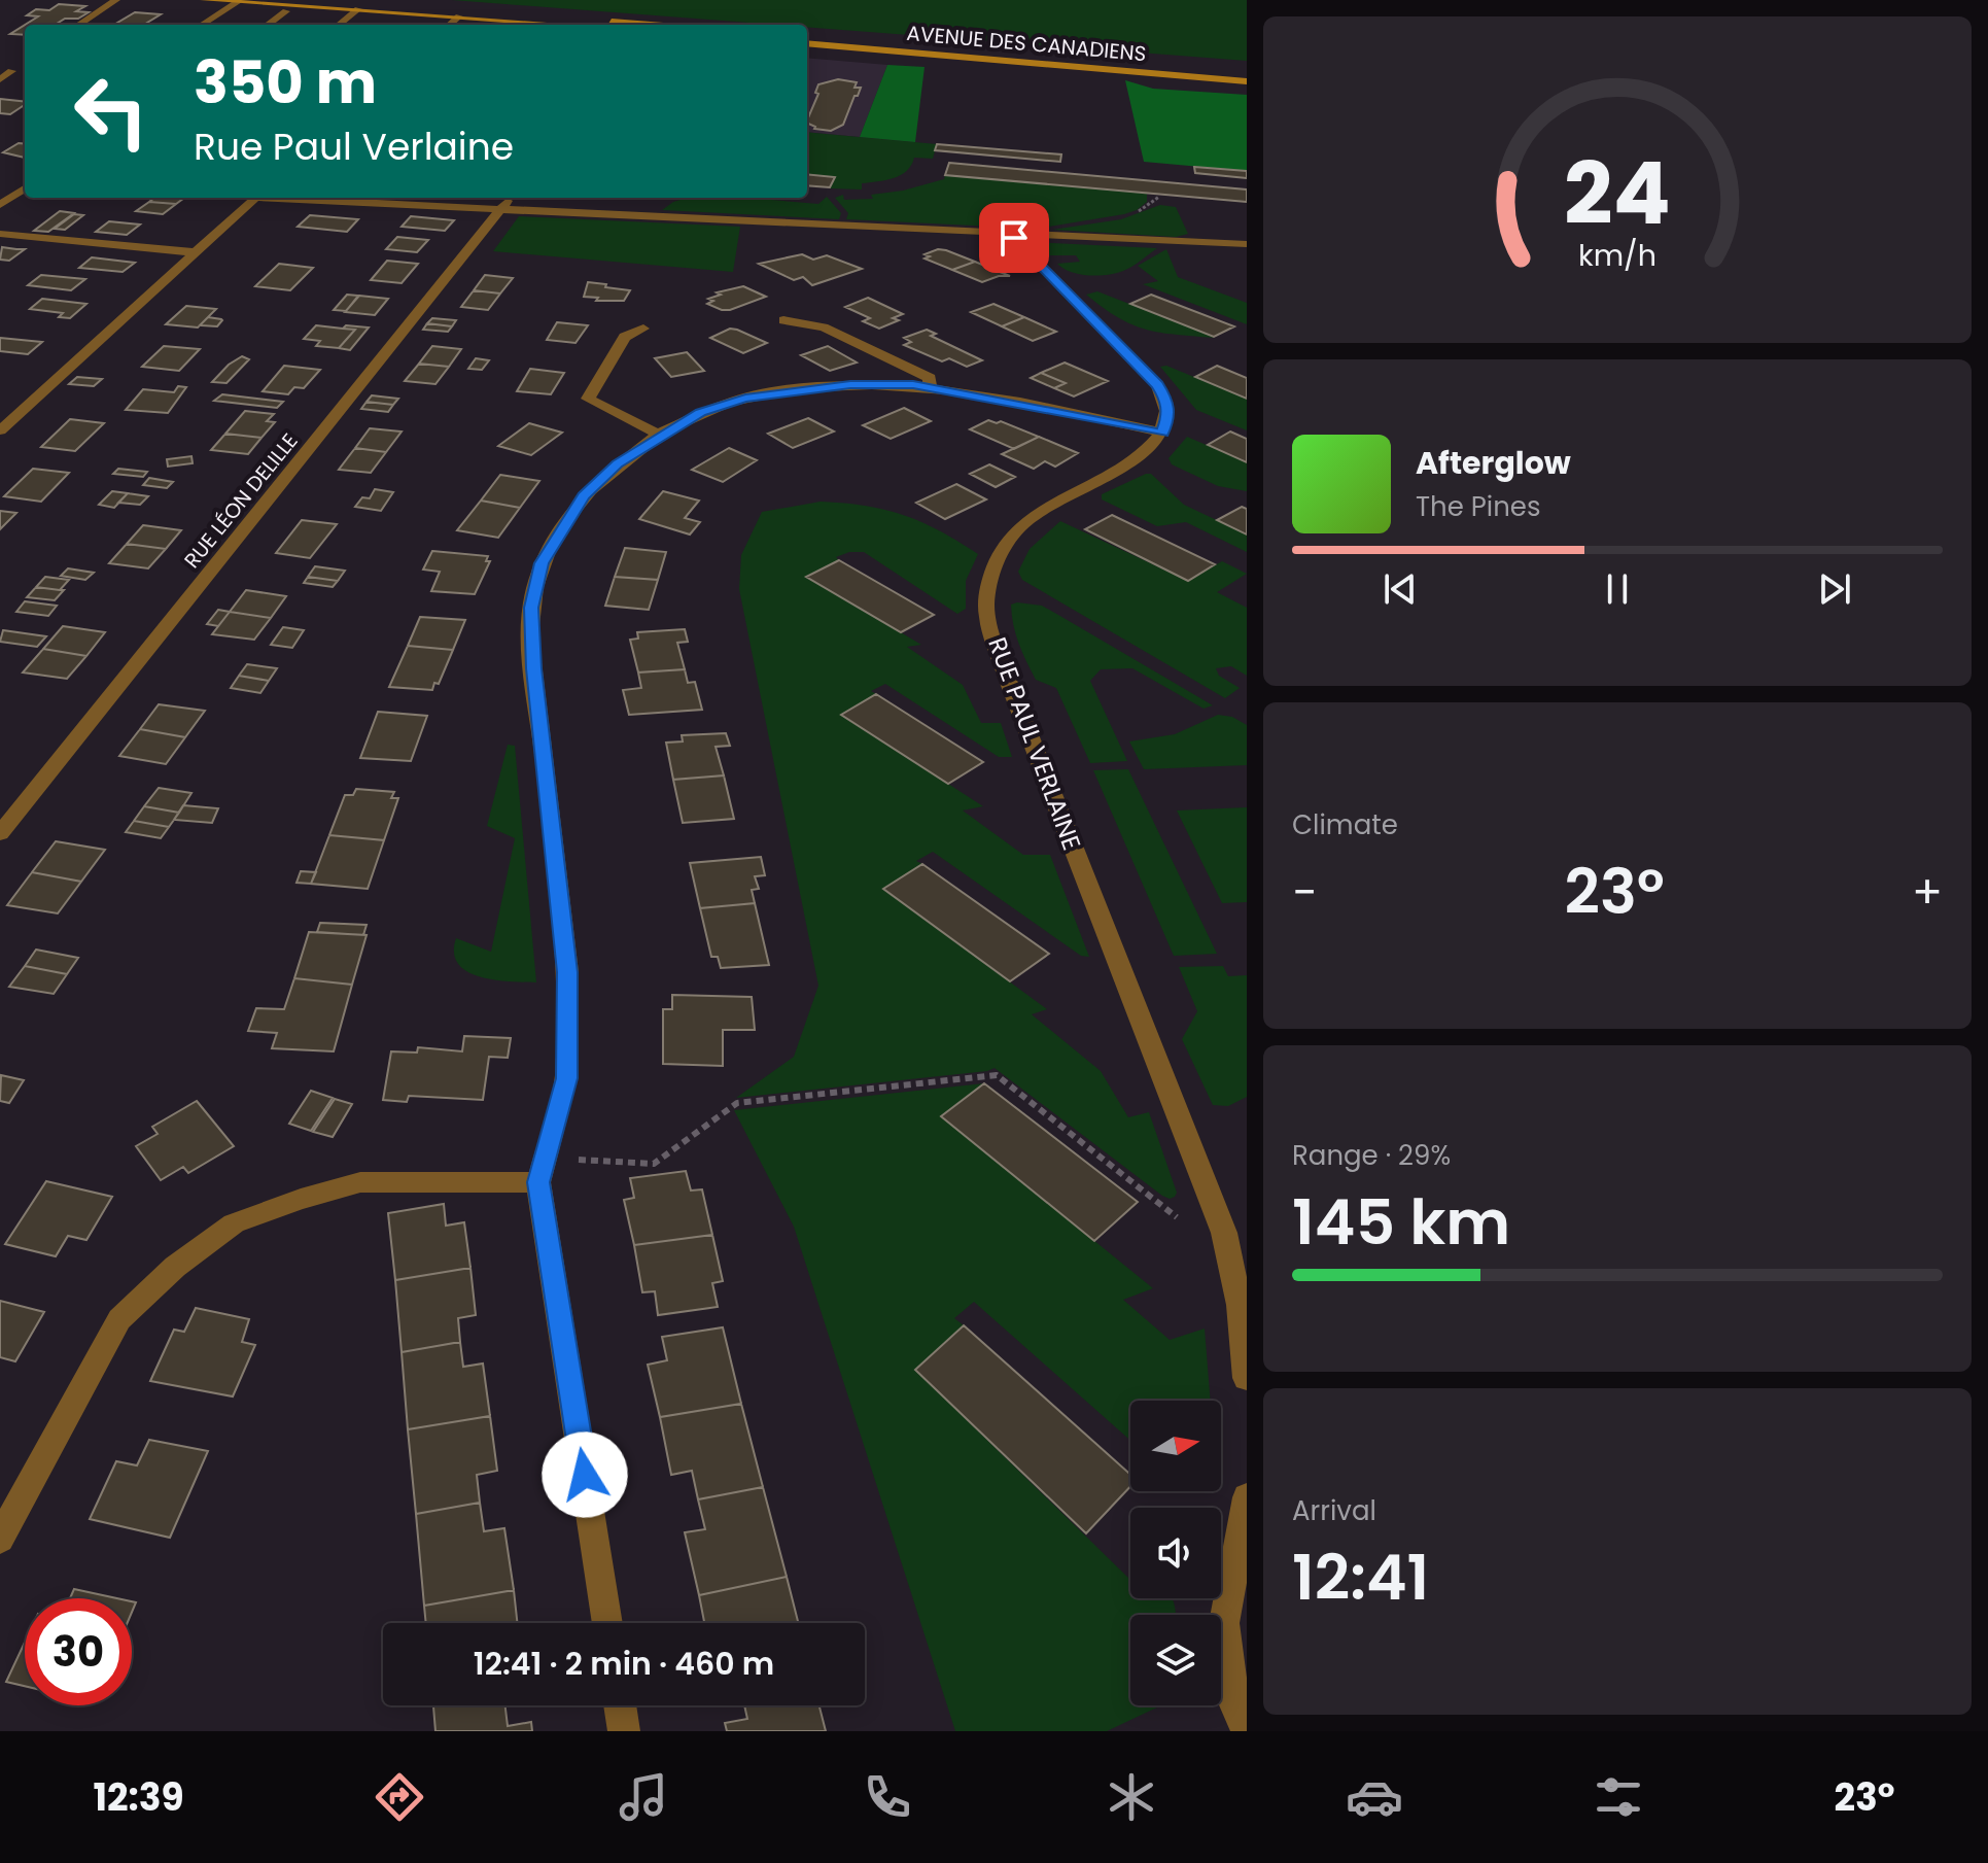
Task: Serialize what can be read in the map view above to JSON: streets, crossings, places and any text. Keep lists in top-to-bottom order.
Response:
{
  "streets": {
    "main road": ["AVENUE DES CANADIENS"],
    "street": ["RUE LÉON DELILLE", "RUE PAUL VERLAINE"]
  },
  "north": "right",
  "page": {
    "turn": ["350 m", "Rue Paul Verlaine"],
    "song": ["Afterglow", "The Pines"],
    "tile": [
      "Climate",
      ["Range · 29%", "145 km"],
      ["Arrival", "12:41"]
    ],
    "heat": ["−", "23°", "+"],
    "limit": "30",
    "trip": "12:41 · 2 min · 460 m",
    "tabs": ["12:39", "23°"],
    "gauge": ["24", "km/h"]
  }
}
